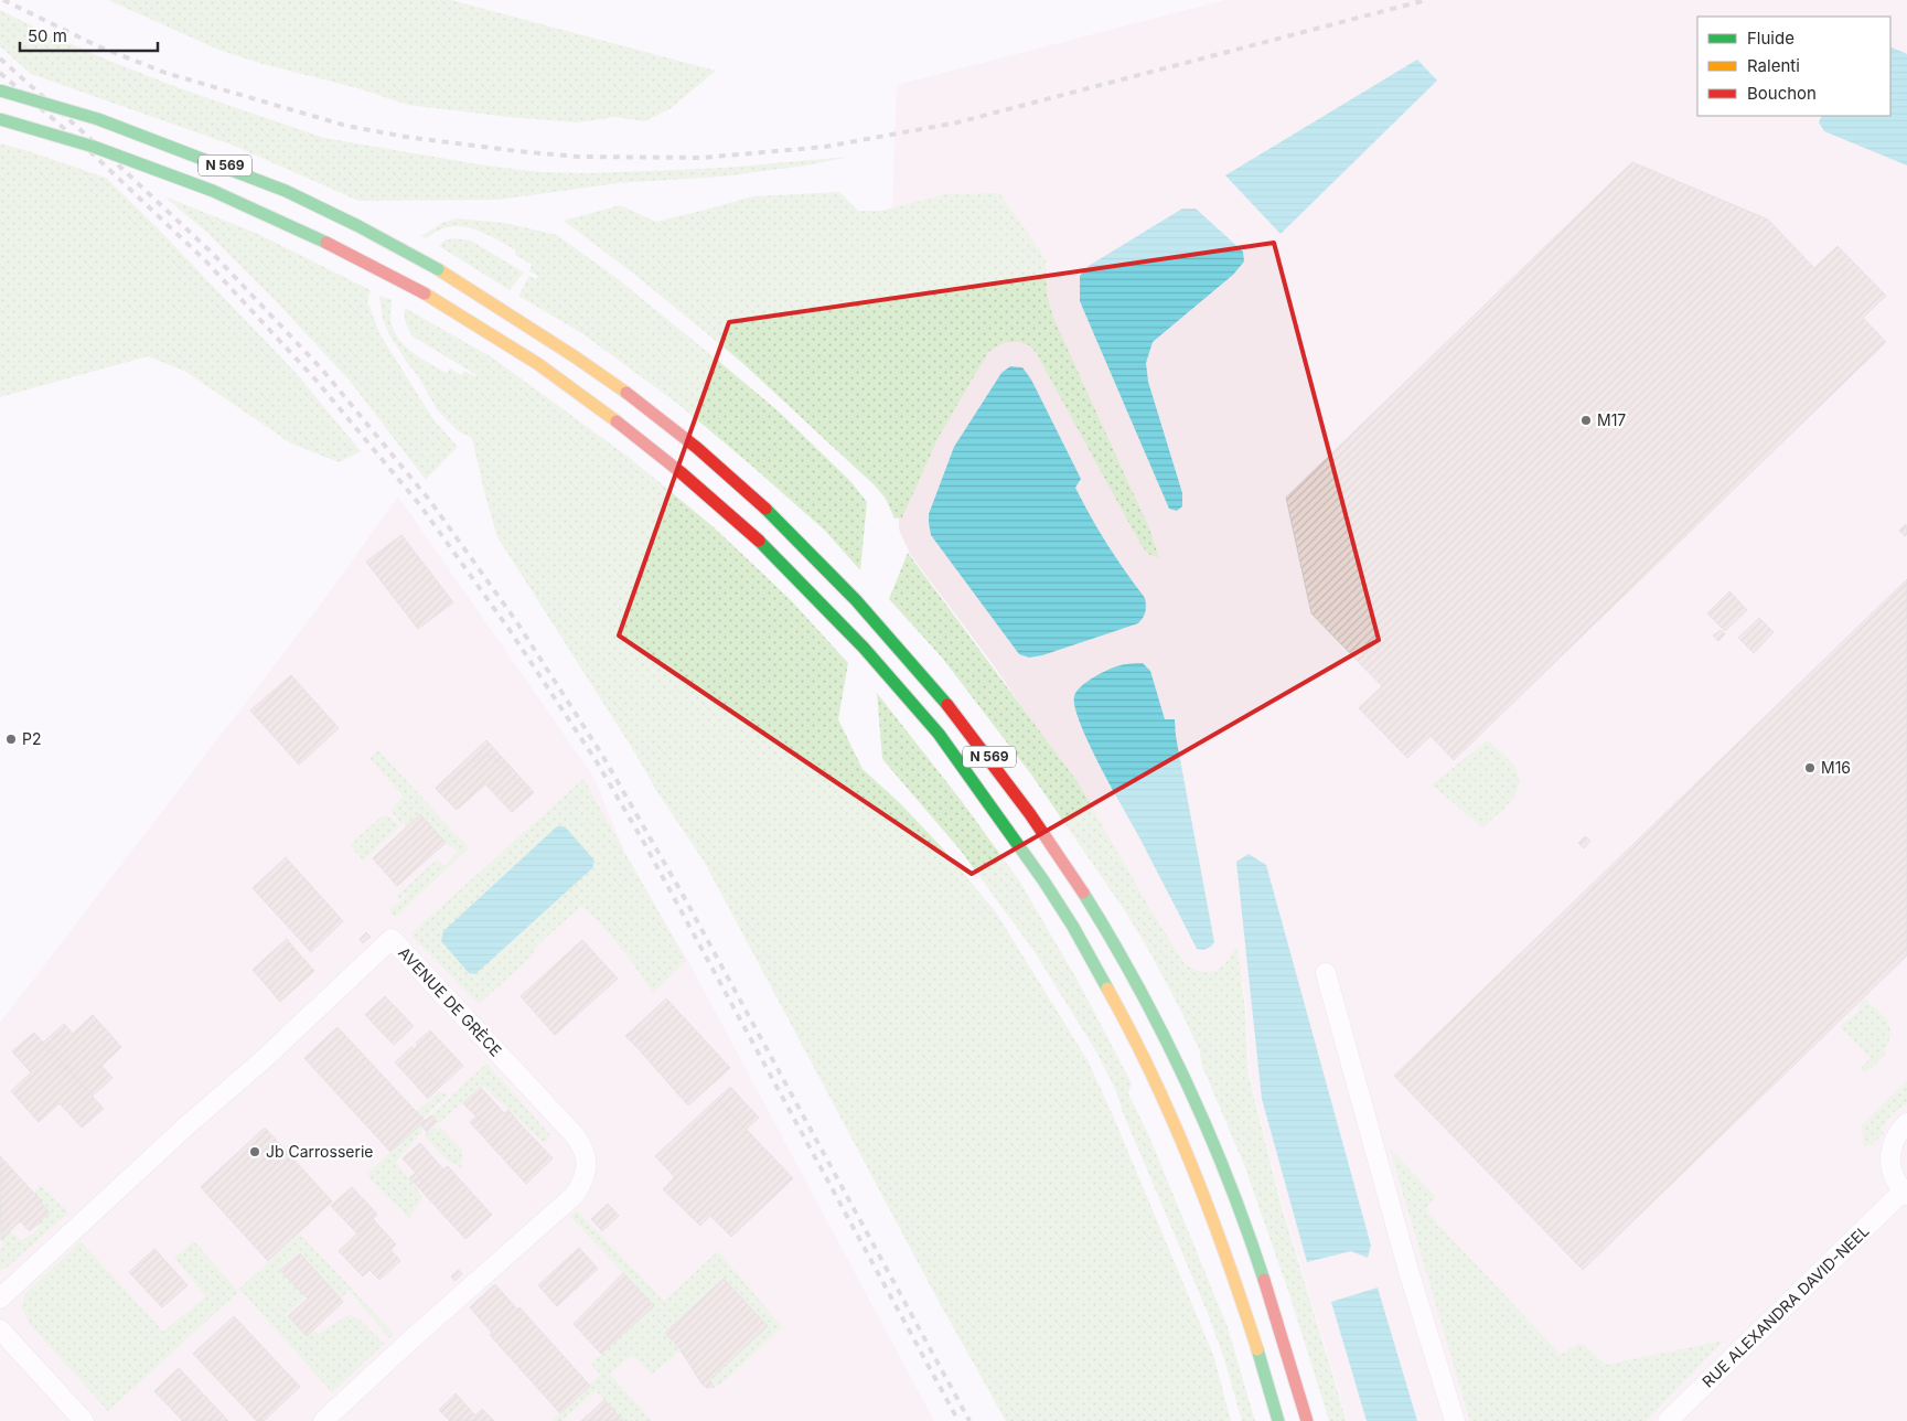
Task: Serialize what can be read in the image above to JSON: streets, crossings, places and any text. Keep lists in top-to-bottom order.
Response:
{
  "streets": {
    "highway": ["N 569"],
    "street": ["AVENUE DE GRÈCE", "RUE ALEXANDRA DAVID-NEEL"]
  },
  "places": [
    "M17",
    "P2",
    "M16",
    "Jb Carrosserie"
  ],
  "legend": ["Fluide", "Ralenti", "Bouchon"],
  "scale_bar": "50 m"
}
